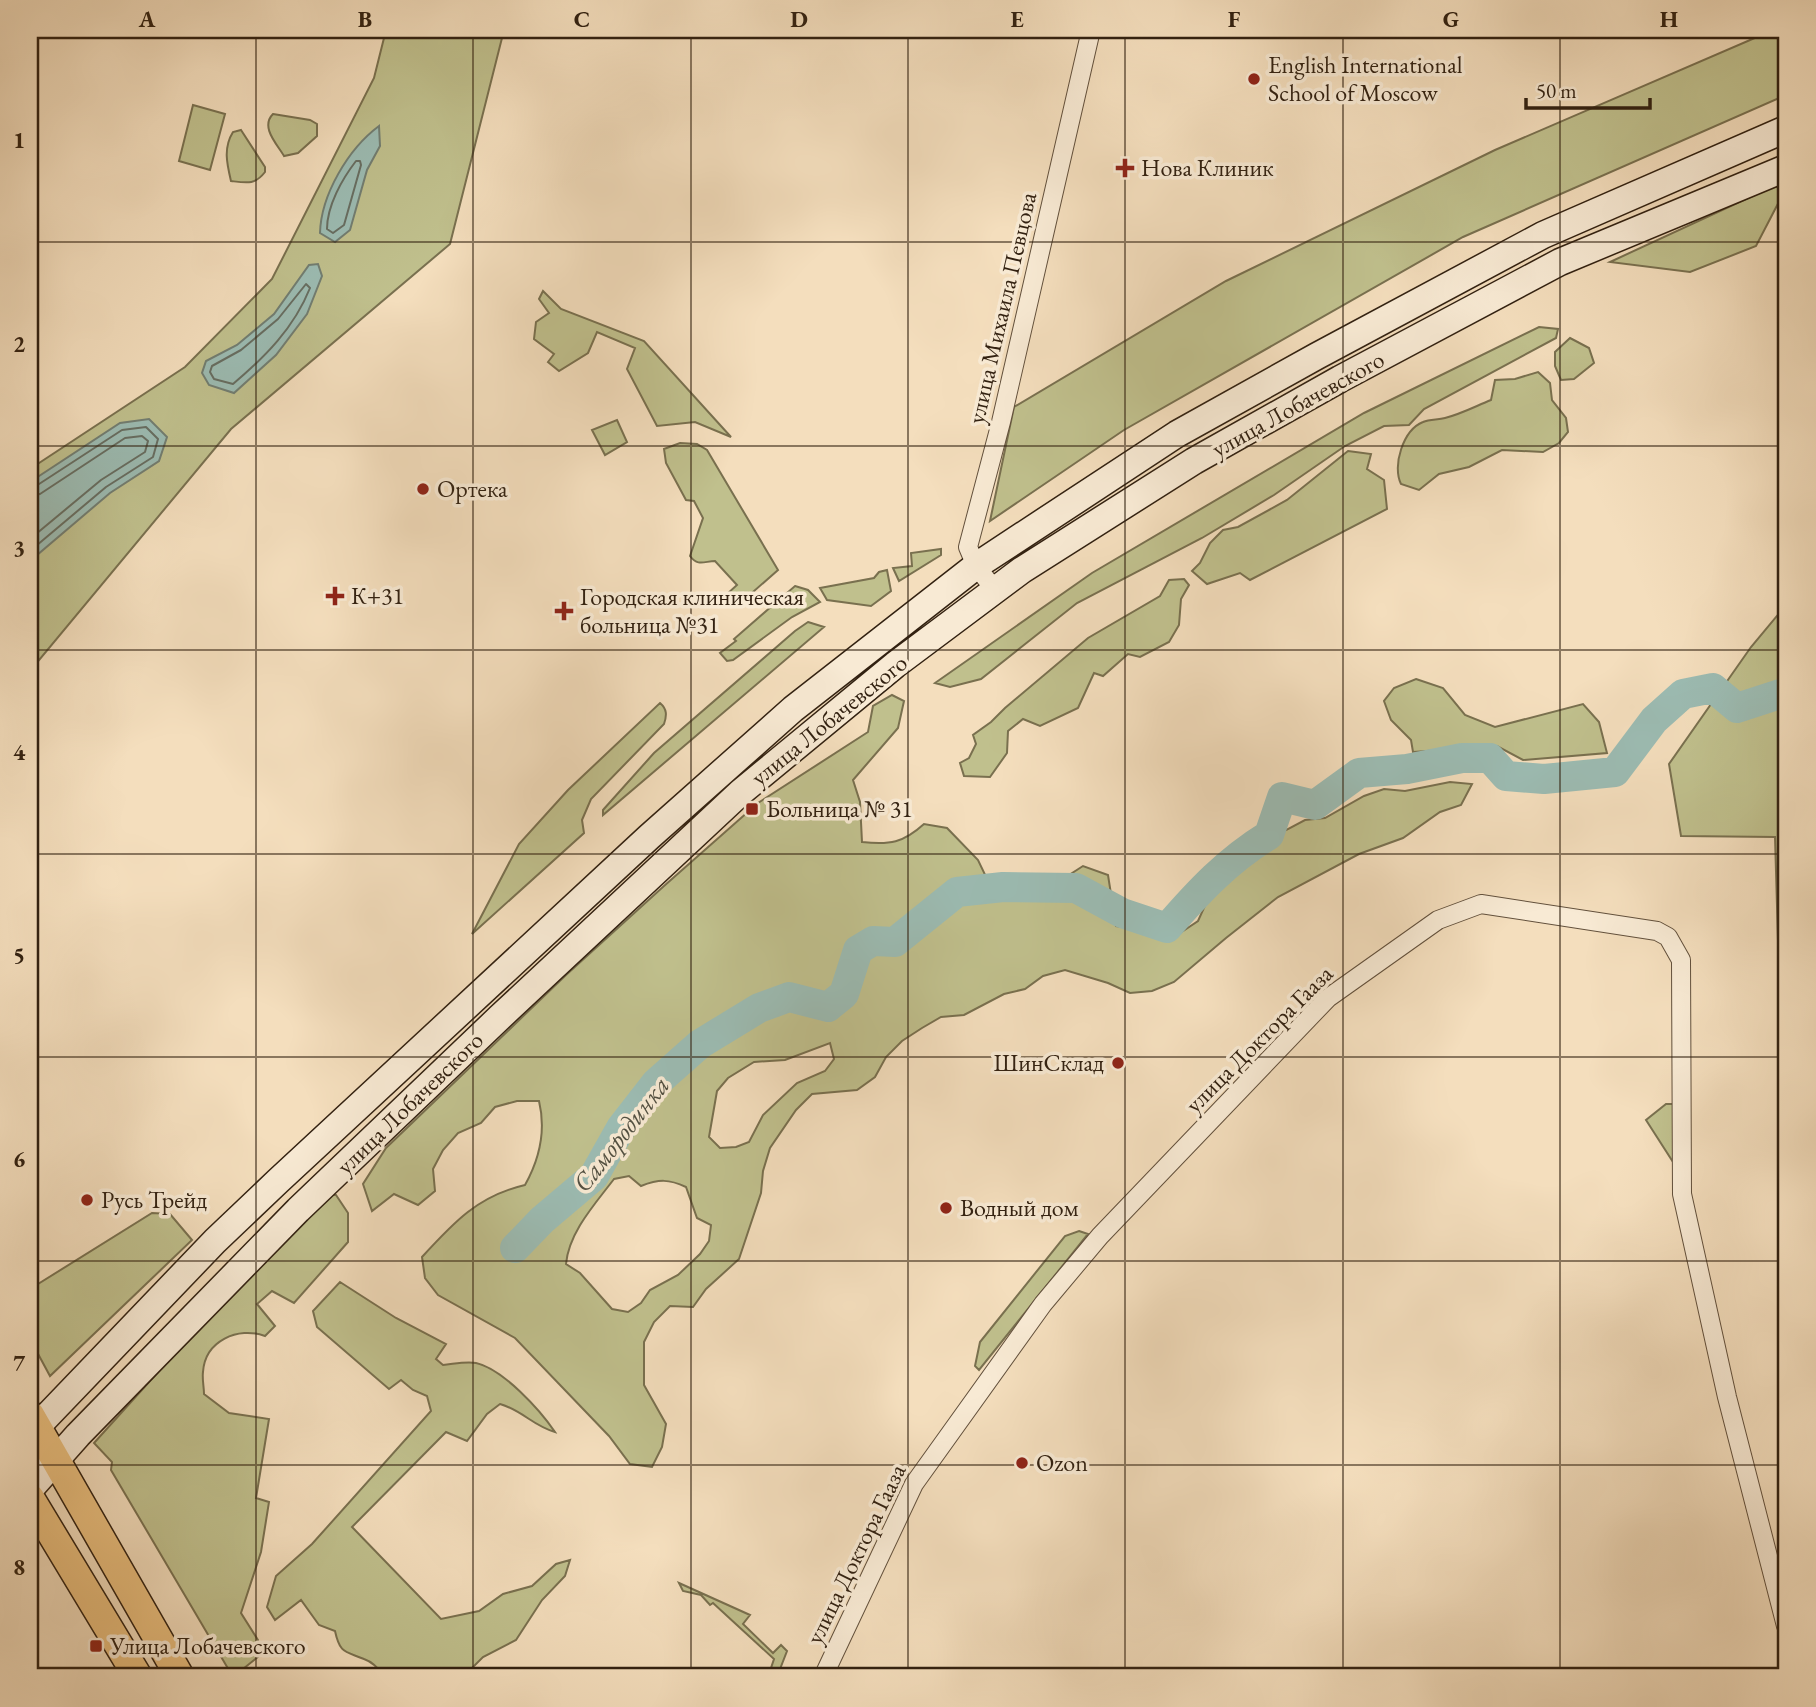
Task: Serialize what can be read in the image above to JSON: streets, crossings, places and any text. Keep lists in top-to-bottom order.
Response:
{
  "streets": {
    "main road": ["улица Лобачевского"],
    "street": ["улица Михаила Певцова", "улица Доктора Гааза"]
  },
  "crossings": [
    ["улица Михаила Певцова", "улица Лобачевского"]
  ],
  "water": ["Самородинка"],
  "places": {
    "other": [
      "English International School of Moscow",
      "Ортека",
      "ШинСклад",
      "Русь Трейд",
      "Водный дом",
      "Ozon"
    ],
    "health": ["Нова Клиник", "К+31", "Городская клиническая больница №31"],
    "transit": ["Больница № 31", "Улица Лобачевского"]
  },
  "scale_bar": "50 m",
  "grid": {
    "columns": [
      "A",
      "B",
      "C",
      "D",
      "E",
      "F",
      "G",
      "H"
    ],
    "rows": [
      "1",
      "2",
      "3",
      "4",
      "5",
      "6",
      "7",
      "8"
    ]
  }
}
